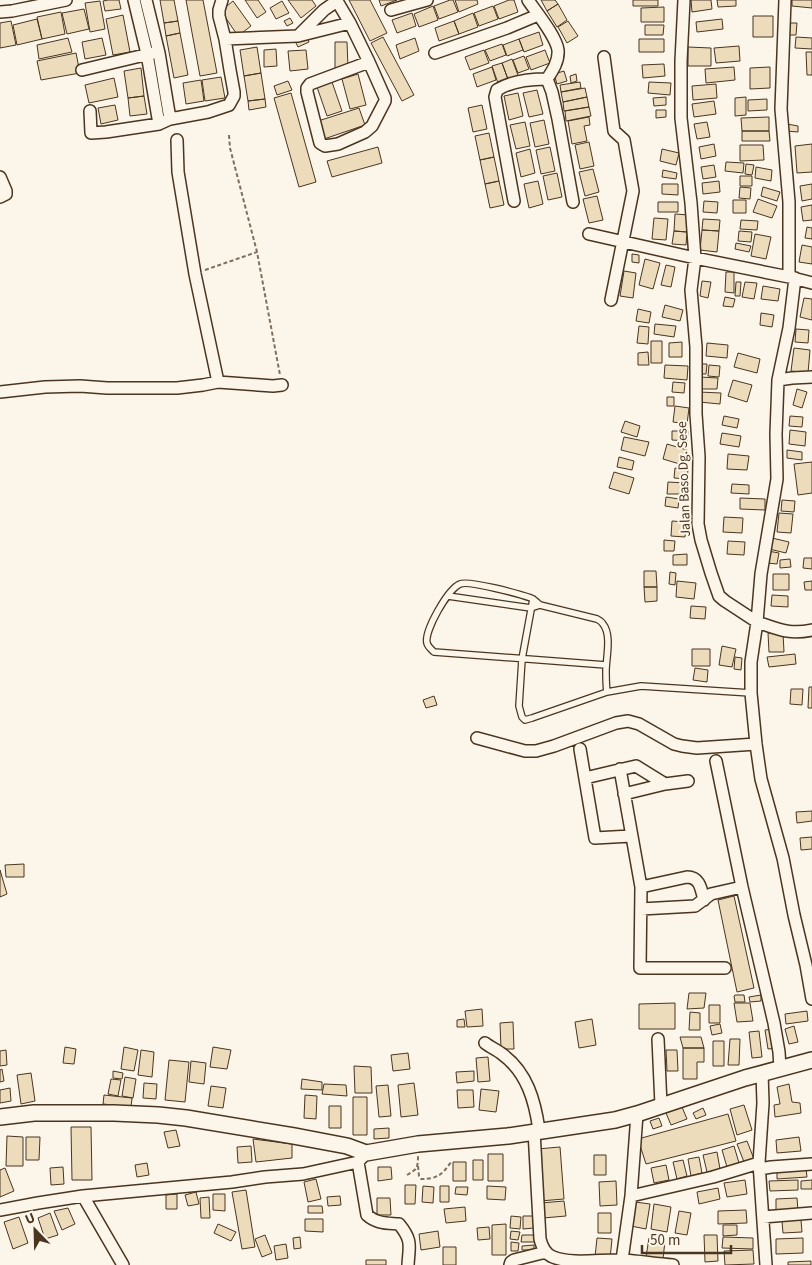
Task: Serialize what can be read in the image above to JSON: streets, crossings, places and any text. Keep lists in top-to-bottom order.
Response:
{
  "streets": {
    "street": ["Jalan Baso Dg. Sese"]
  },
  "scale_bar": "50 m",
  "north": "top left"
}
